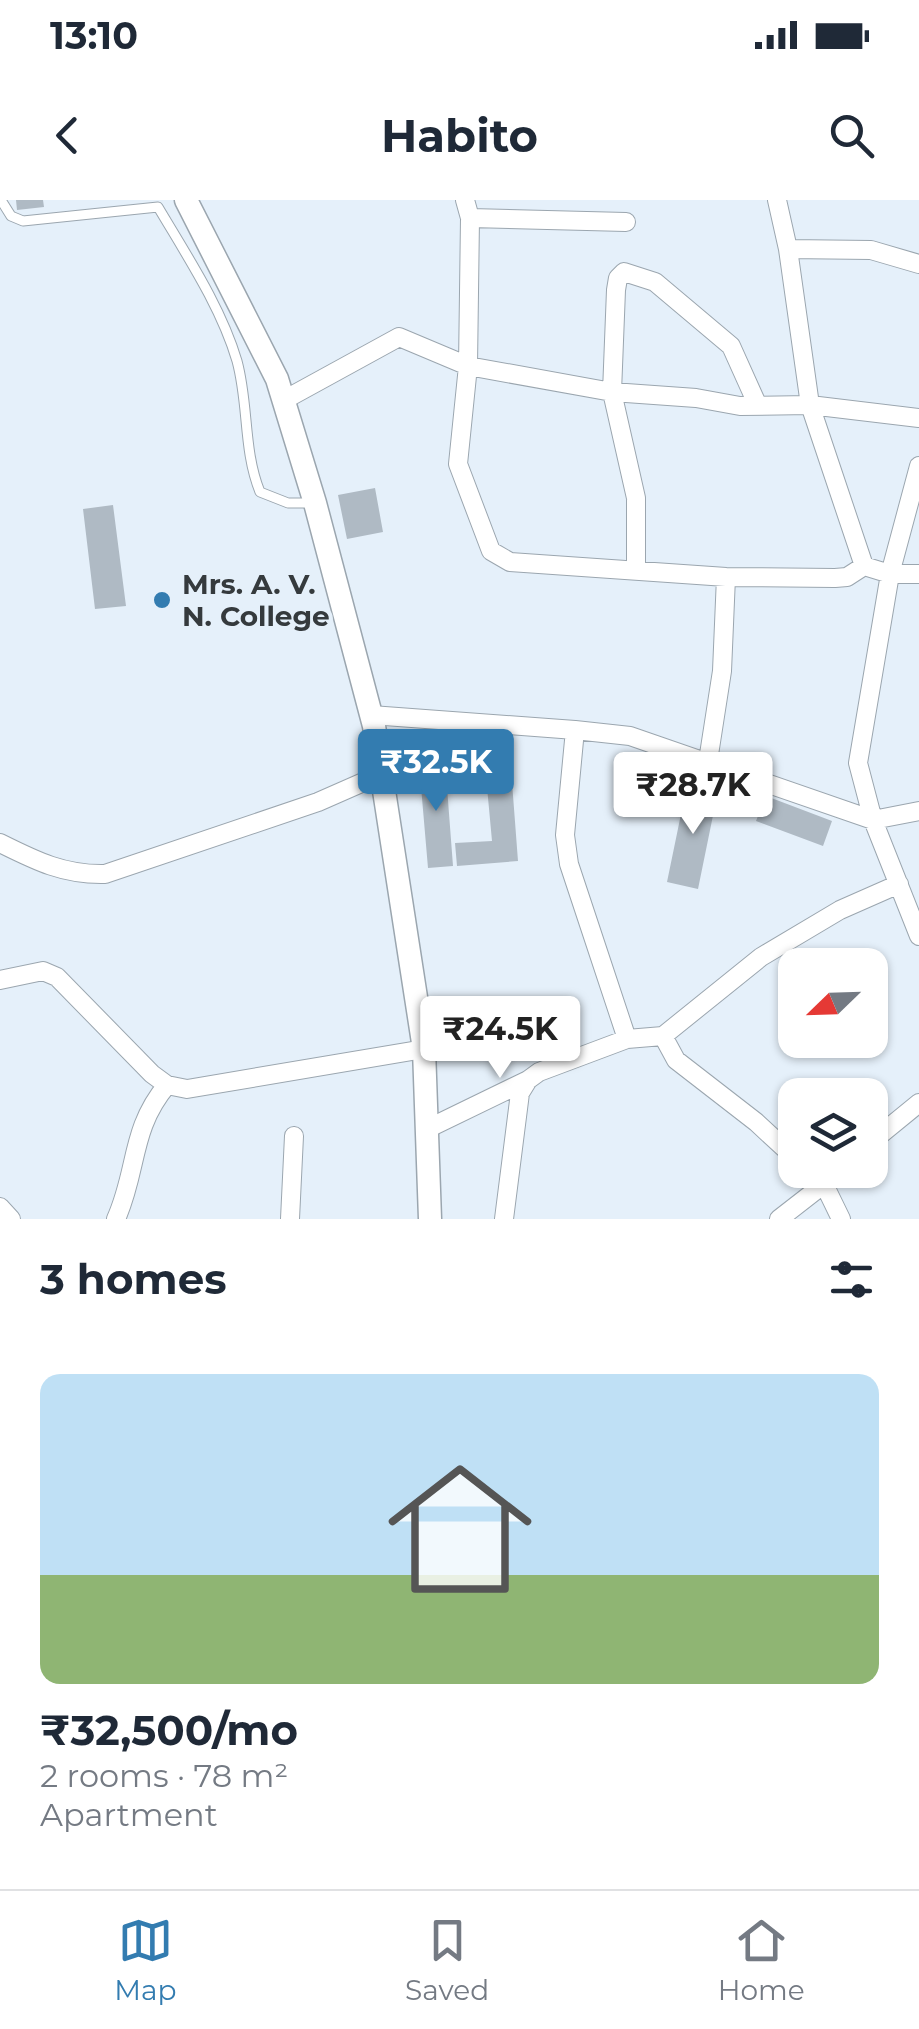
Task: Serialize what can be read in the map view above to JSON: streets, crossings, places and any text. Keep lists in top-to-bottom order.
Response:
{
  "places": ["Mrs. A. V. N. College"],
  "north": "bottom left",
  "page": {
    "status": "13:10",
    "header": "Habito",
    "price": ["₹32.5K", "₹28.7K", "₹24.5K"],
    "heading": "3 homes",
    "list": [
      {
        "name": "₹32,500/mo",
        "note": "2 rooms · 78 m² · Apartment"
      }
    ],
    "tabs": ["Map", "Saved", "Home"]
  }
}
